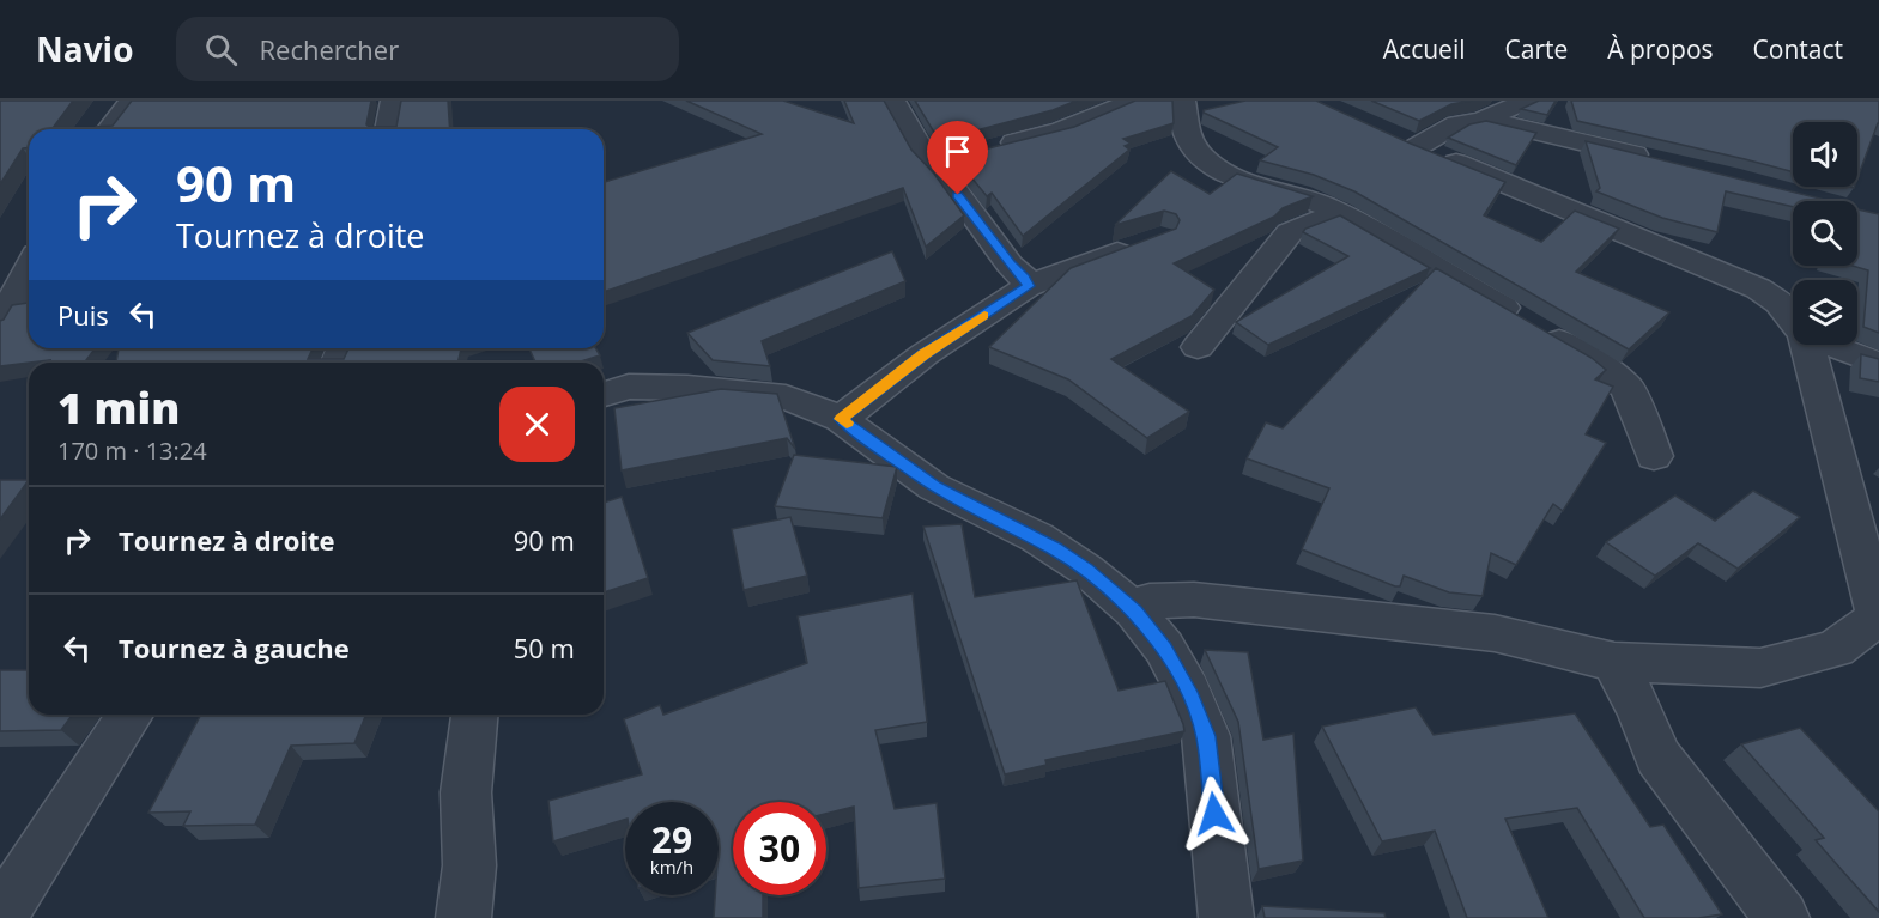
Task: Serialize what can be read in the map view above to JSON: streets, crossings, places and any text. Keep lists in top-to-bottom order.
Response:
{
  "page": {
    "header": "Navio",
    "search": "Rechercher",
    "nav": [
      "Accueil",
      "Carte",
      "À propos",
      "Contact"
    ],
    "turn": ["90 m", "Tournez à droite"],
    "then": "Puis",
    "heading": ["1 min", "170 m · 13:24"],
    "list": [
      {
        "name": "Tournez à droite",
        "value": "90 m"
      },
      {
        "name": "Tournez à gauche",
        "value": "50 m"
      }
    ],
    "speed": "29 km/h",
    "limit": "30"
  }
}
